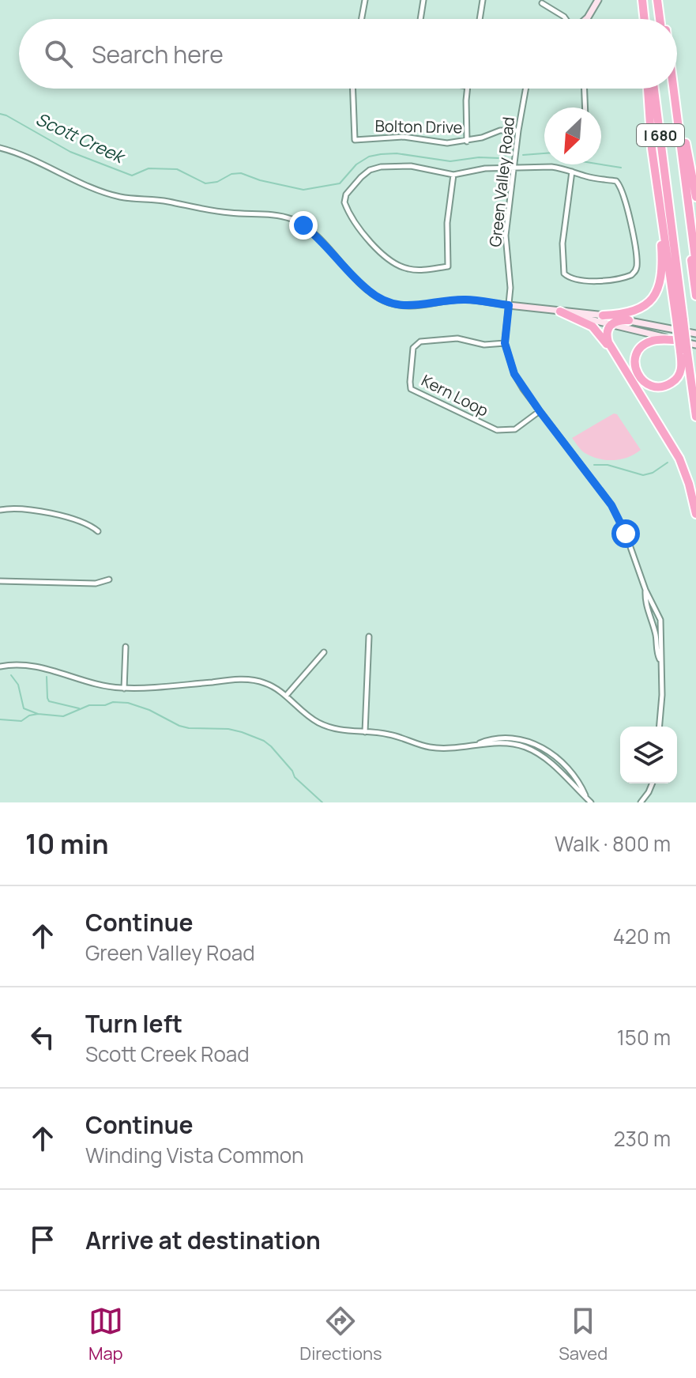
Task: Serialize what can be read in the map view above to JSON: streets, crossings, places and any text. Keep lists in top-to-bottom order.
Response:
{
  "streets": {
    "highway": ["I 680"],
    "street": ["Bolton Drive", "Green Valley Road", "Kern Loop"]
  },
  "crossings": [
    ["Bolton Drive", "Green Valley Road"],
    ["Green Valley Road", "Kern Loop"]
  ],
  "water": ["Scott Creek"],
  "north": "bottom left",
  "page": {
    "search": "Search here",
    "heading": ["10 min", "Walk · 800 m"],
    "list": [
      ["Continue", "Green Valley Road", "420 m"],
      ["Turn left", "Scott Creek Road", "150 m"],
      ["Continue", "Winding Vista Common", "230 m"],
      "Arrive at destination"
    ],
    "nav": ["Map", "Directions", "Saved"]
  }
}
